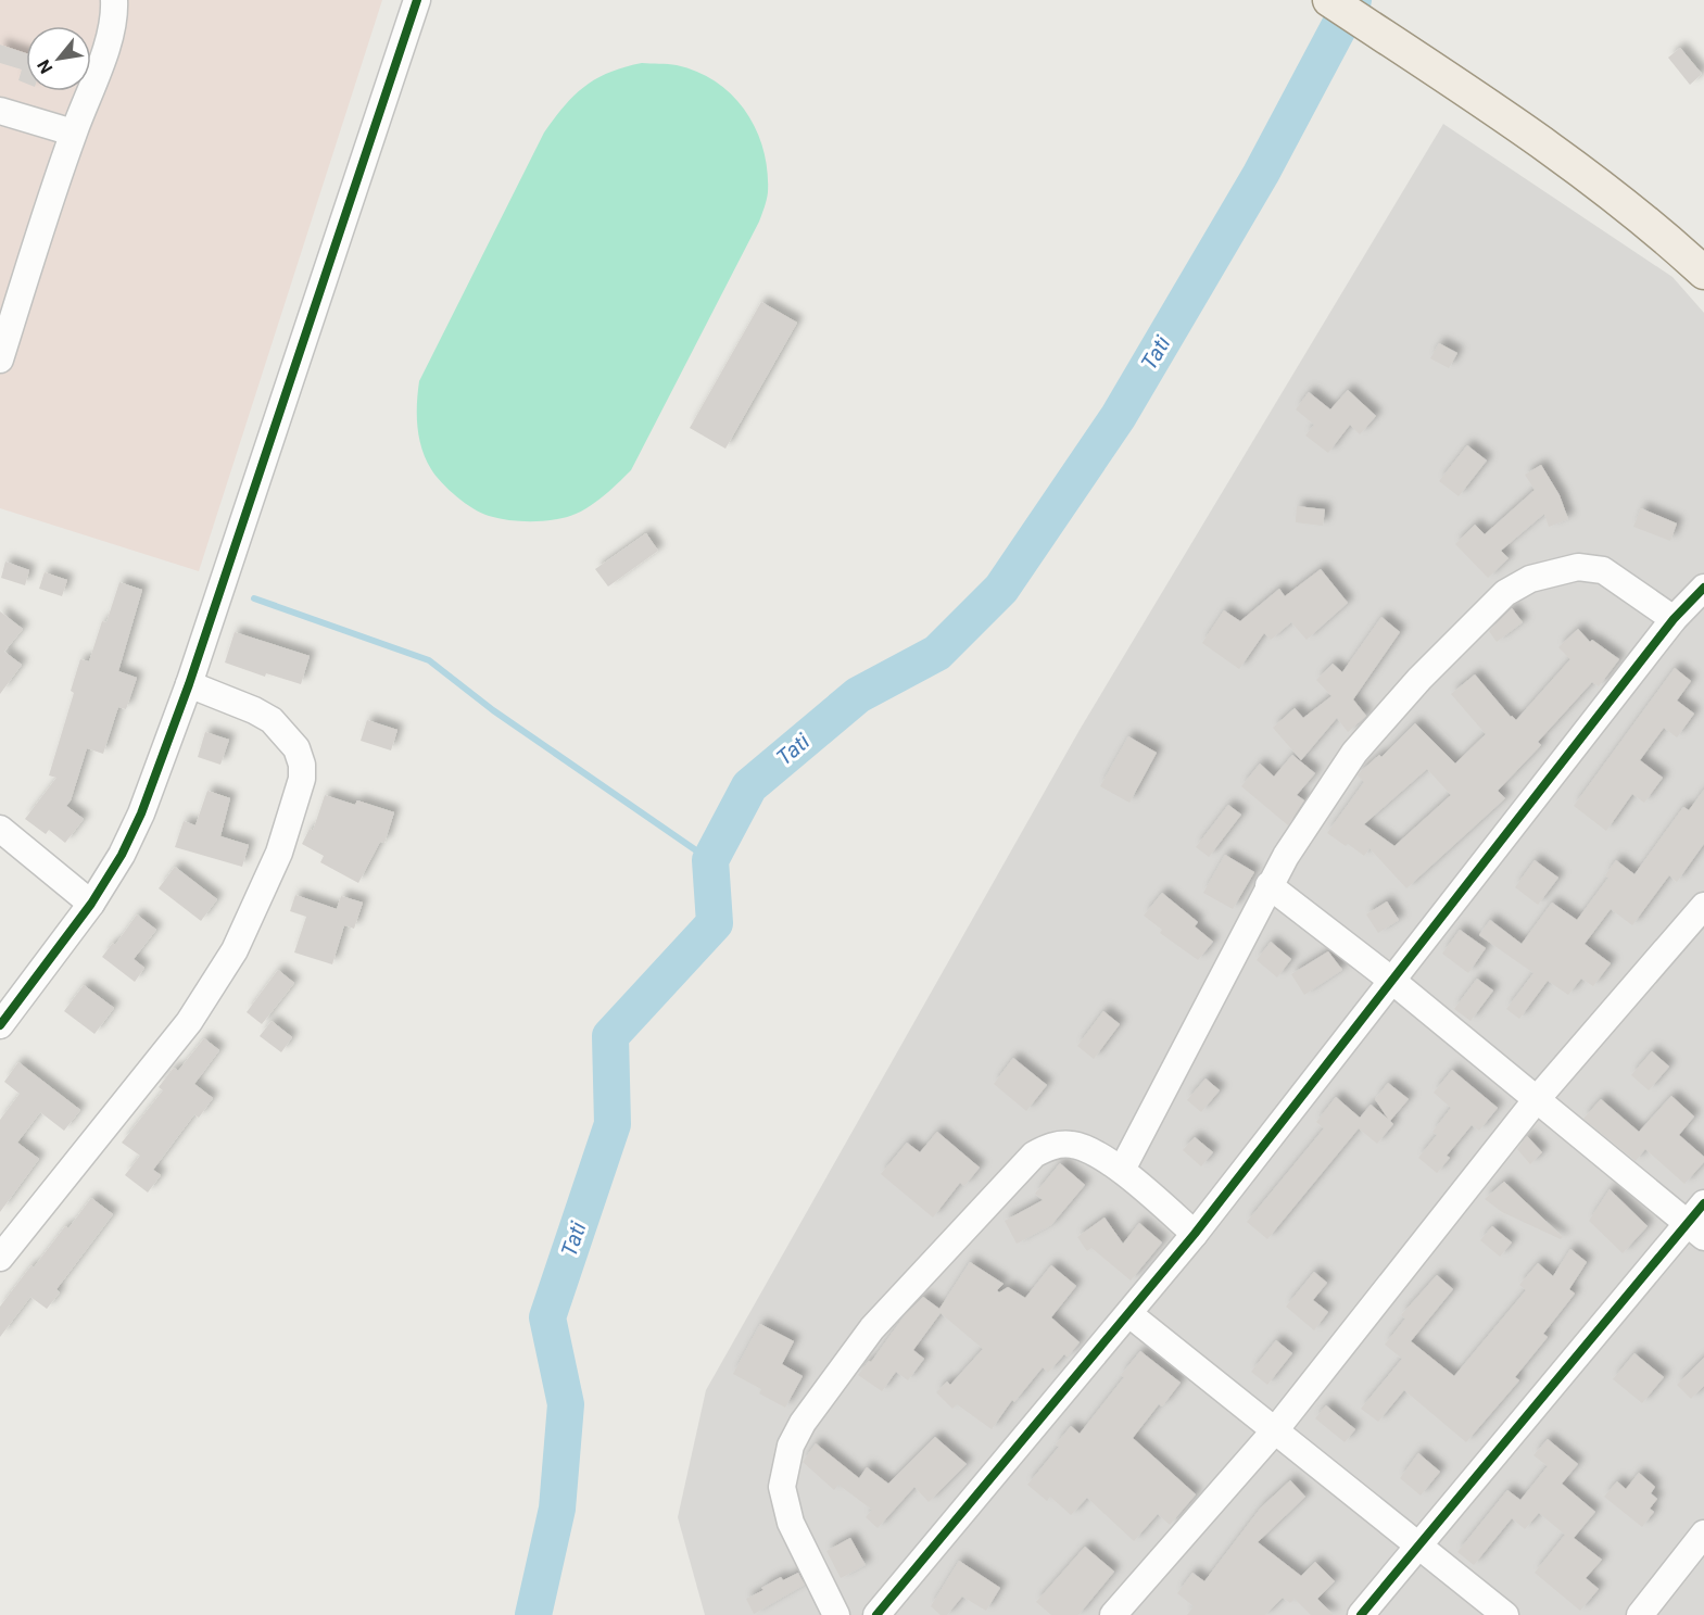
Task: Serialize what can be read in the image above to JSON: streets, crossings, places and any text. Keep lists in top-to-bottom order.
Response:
{
  "water": ["Tati"],
  "north": "bottom left"
}
